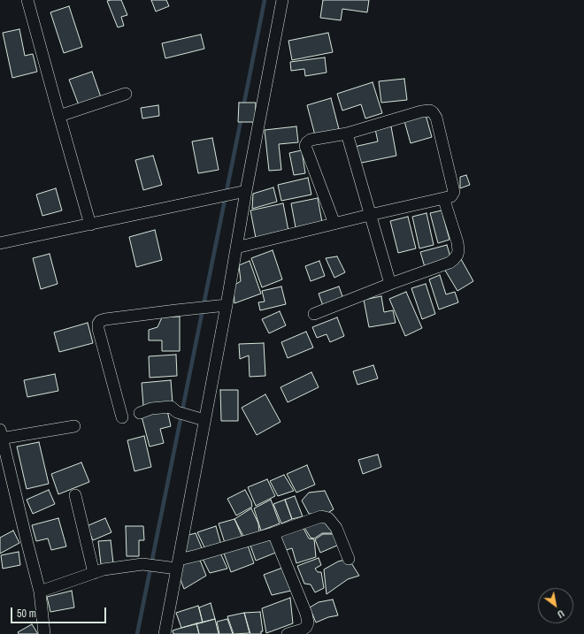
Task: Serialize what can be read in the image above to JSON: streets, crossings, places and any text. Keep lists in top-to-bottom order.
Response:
{
  "scale_bar": "50 m",
  "north": "bottom right"
}
